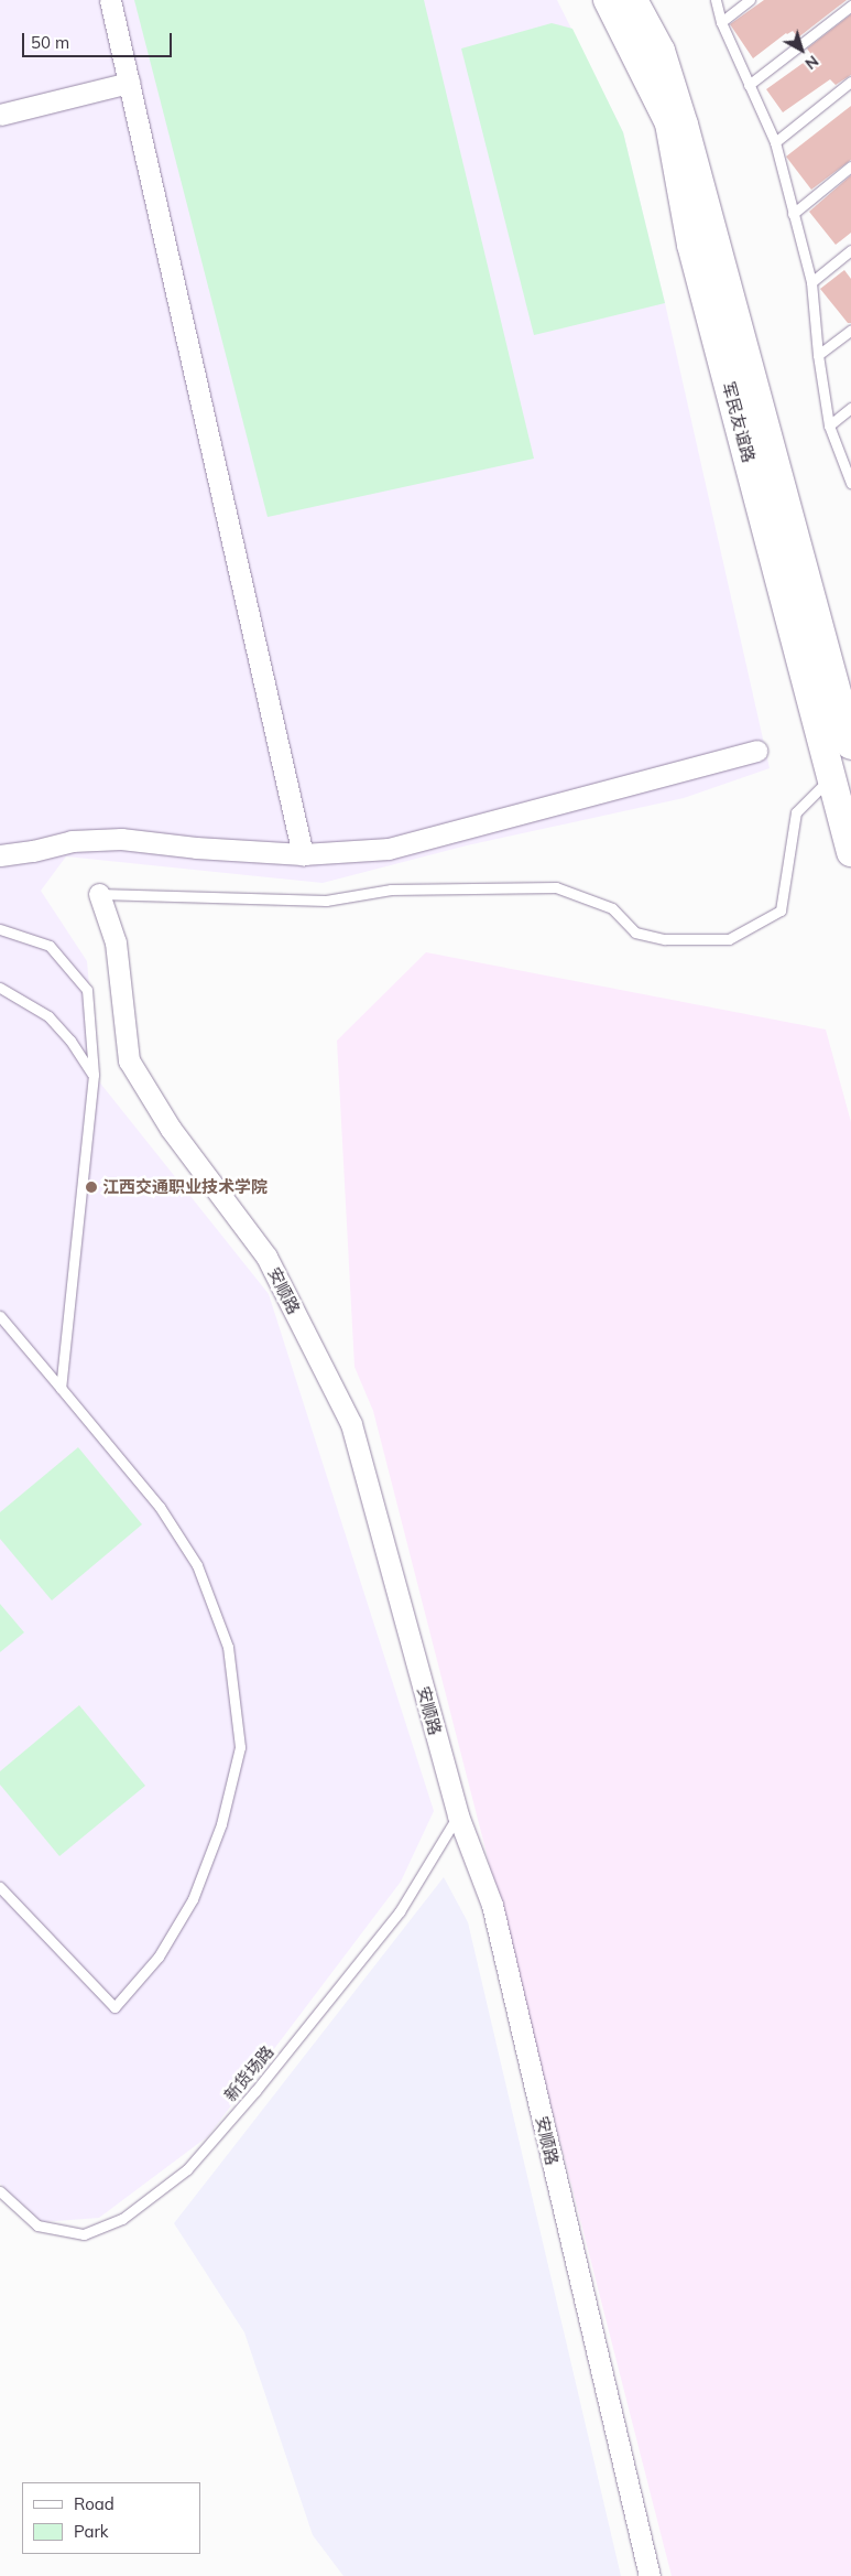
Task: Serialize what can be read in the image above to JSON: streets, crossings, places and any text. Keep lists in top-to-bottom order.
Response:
{
  "streets": {
    "street": ["军民友谊路", "安顺路"],
    "lane": ["新货场路"]
  },
  "crossings": [
    ["安顺路", "新货场路"]
  ],
  "places": ["江西交通职业技术学院"],
  "legend": ["Road", "Park"],
  "scale_bar": "50 m",
  "north": "bottom right"
}
